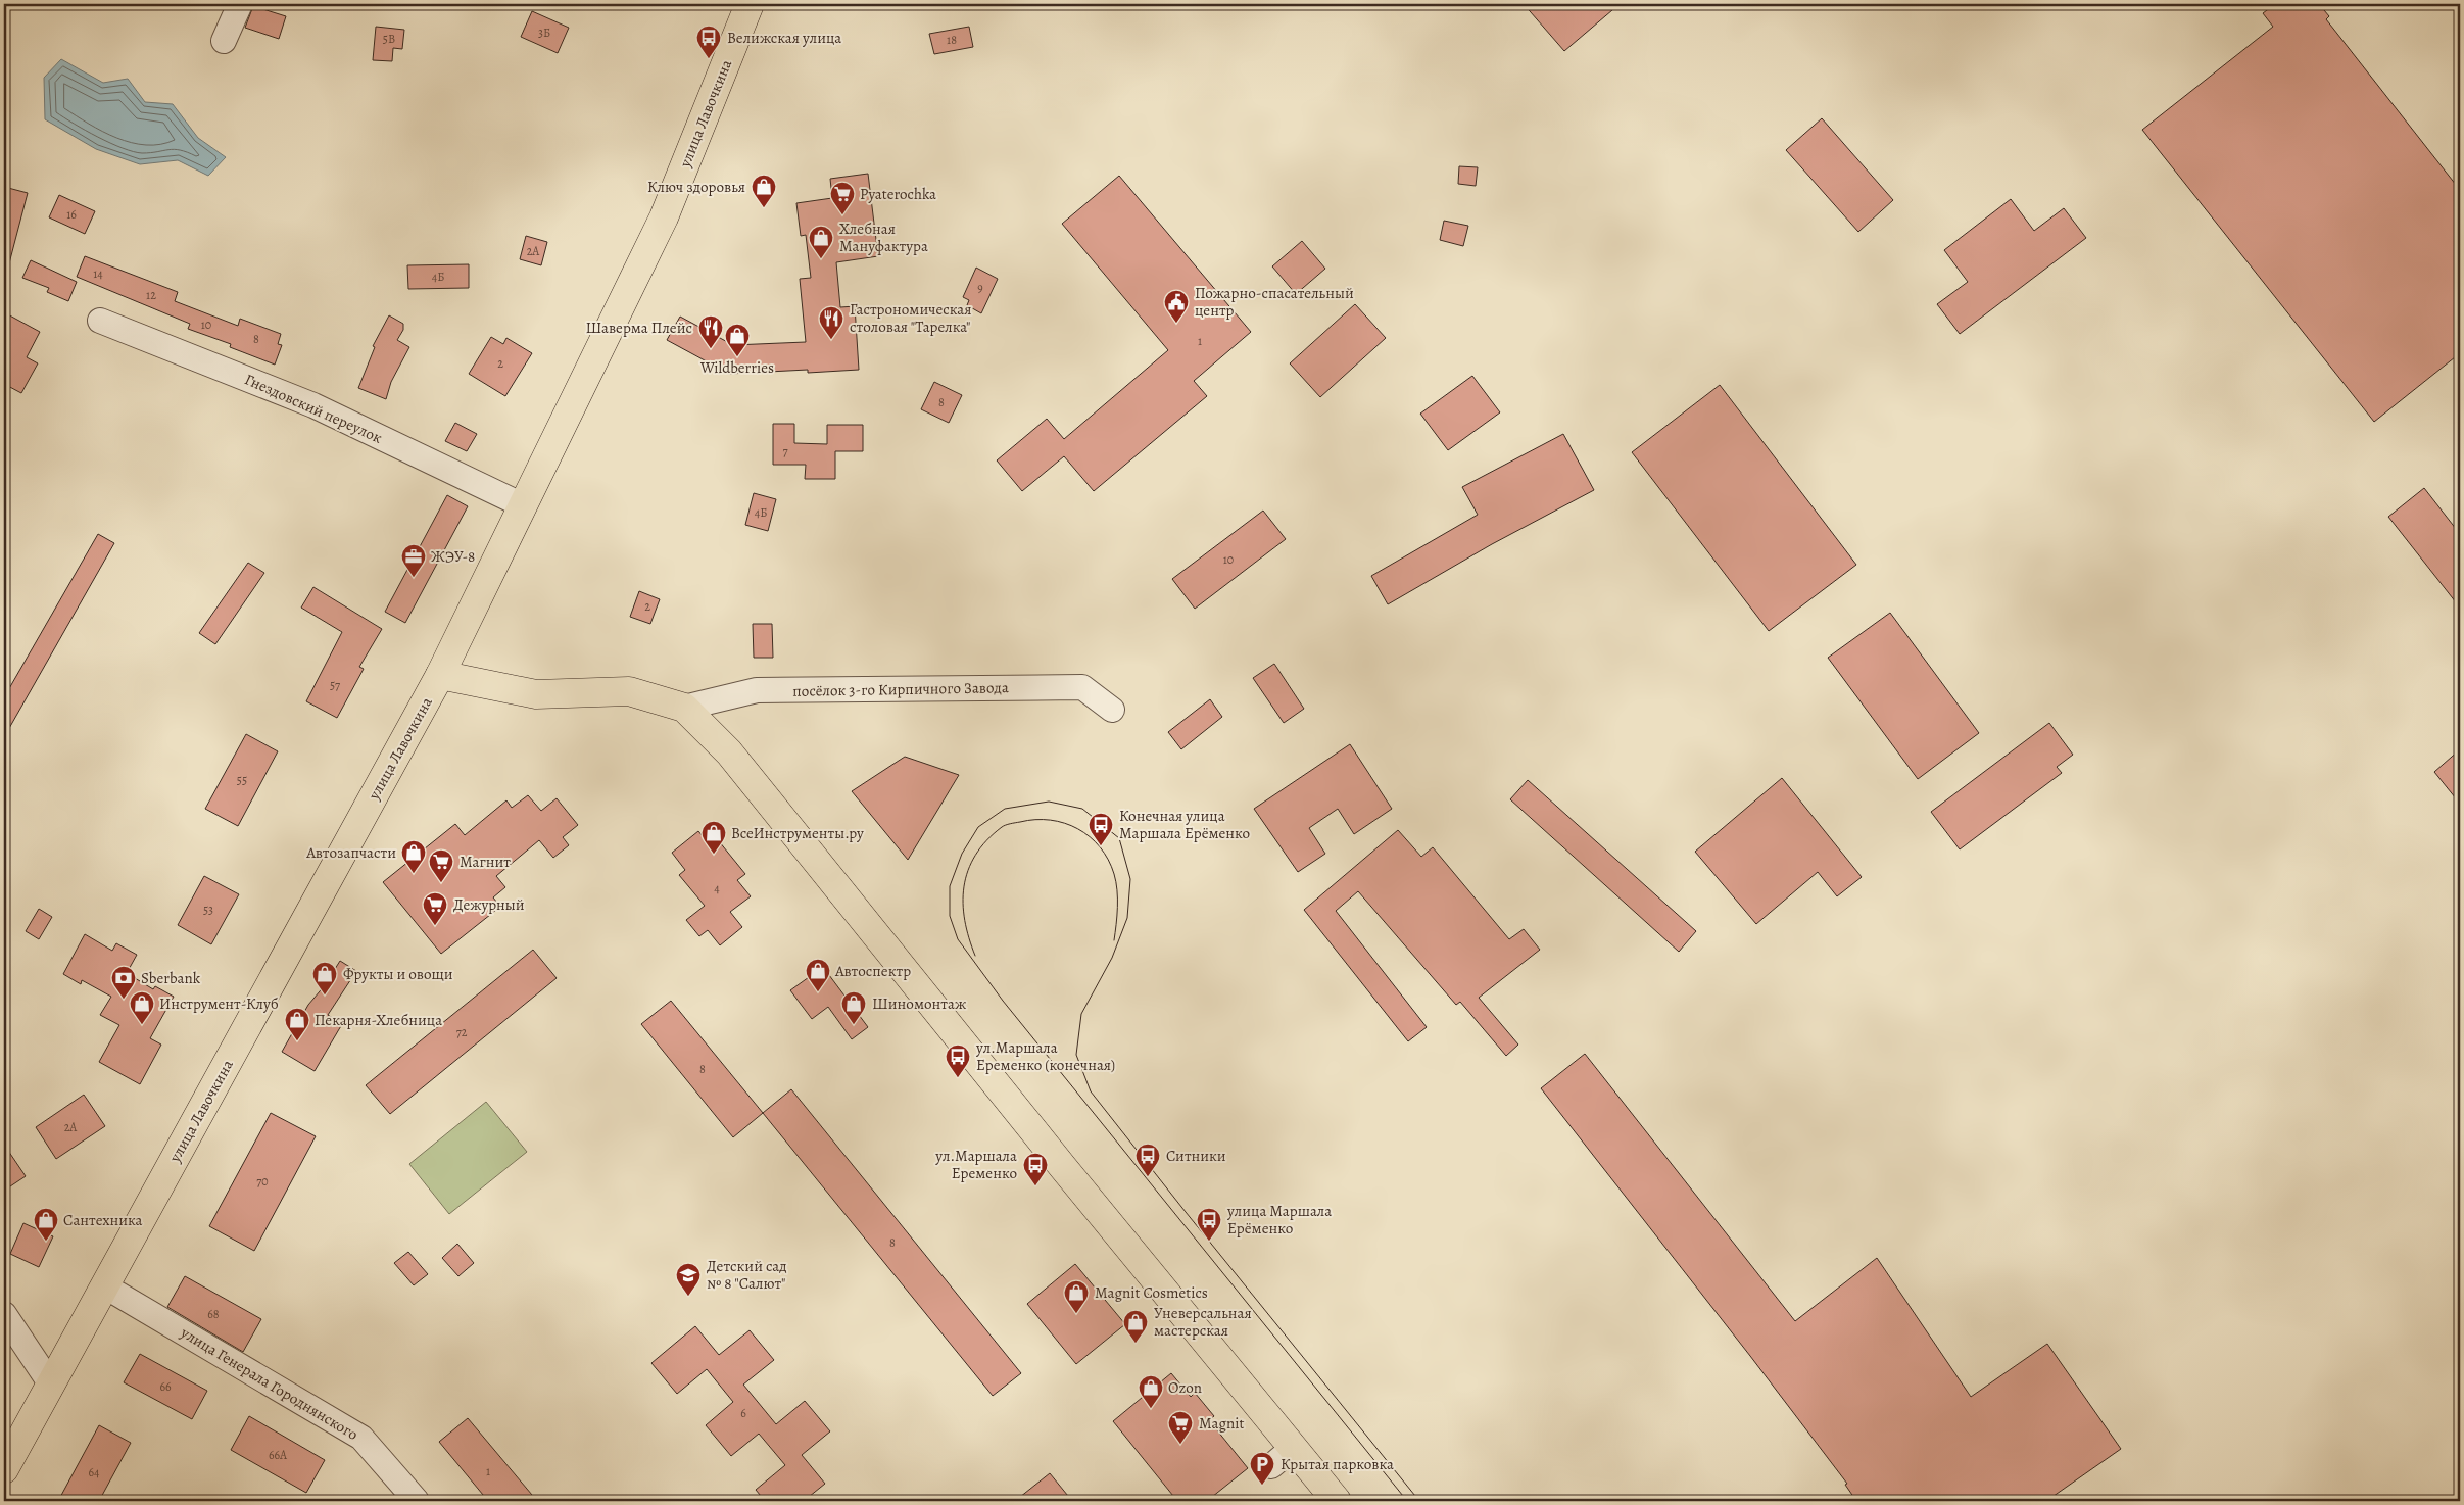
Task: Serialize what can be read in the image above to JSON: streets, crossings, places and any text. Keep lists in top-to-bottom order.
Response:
{
  "streets": {
    "main road": ["улица Лавочкина"],
    "street": ["Гнездовский переулок", "посёлок 3-го Кирпичного Завода", "улица Генерала Городнянского"]
  },
  "crossings": [
    ["улица Лавочкина", "Гнездовский переулок"],
    ["улица Лавочкина", "улица Генерала Городнянского"]
  ],
  "places": {
    "bus stop": [
      "Велижская улица",
      "Конечная улица Маршала Ерёменко",
      "ул.Маршала Еременко (конечная)",
      "Ситники",
      "ул.Маршала Еременко",
      "улица Маршала Ерёменко"
    ],
    "shop": [
      "Ключ здоровья",
      "Хлебная Мануфактура",
      "Wildberries",
      "ВсеИнструменты.ру",
      "Автозапчасти",
      "Автоспектр",
      "Фрукты и овощи",
      "Инструмент-Клуб",
      "Шиномонтаж",
      "Пекарня-Хлебница",
      "Сантехника",
      "Magnit Cosmetics",
      "Уневерсальная мастерская",
      "Ozon"
    ],
    "supermarket": [
      "Pyaterochka",
      "Магнит",
      "Дежурный",
      "Magnit"
    ],
    "public building": ["Пожарно-спасательный центр"],
    "restaurant": ["Гастрономическая столовая \"Тарелка\"", "Шаверма Плейс"],
    "office": ["ЖЭУ-8"],
    "bank": ["Sberbank"],
    "school or university": ["Детский сад № 8 \"Салют\""],
    "parking": ["Крытая парковка"]
  },
  "house_numbers": [
    "3Б",
    "5В",
    "18",
    "16",
    "2А",
    "14",
    "4Б",
    "9",
    "12",
    "10",
    "8",
    "1",
    "2",
    "8",
    "7",
    "4Б",
    "10",
    "2",
    "57",
    "55",
    "4",
    "53",
    "72",
    "8",
    "2А",
    "70",
    "8",
    "68",
    "66",
    "6",
    "66А",
    "1",
    "64"
  ]
}
